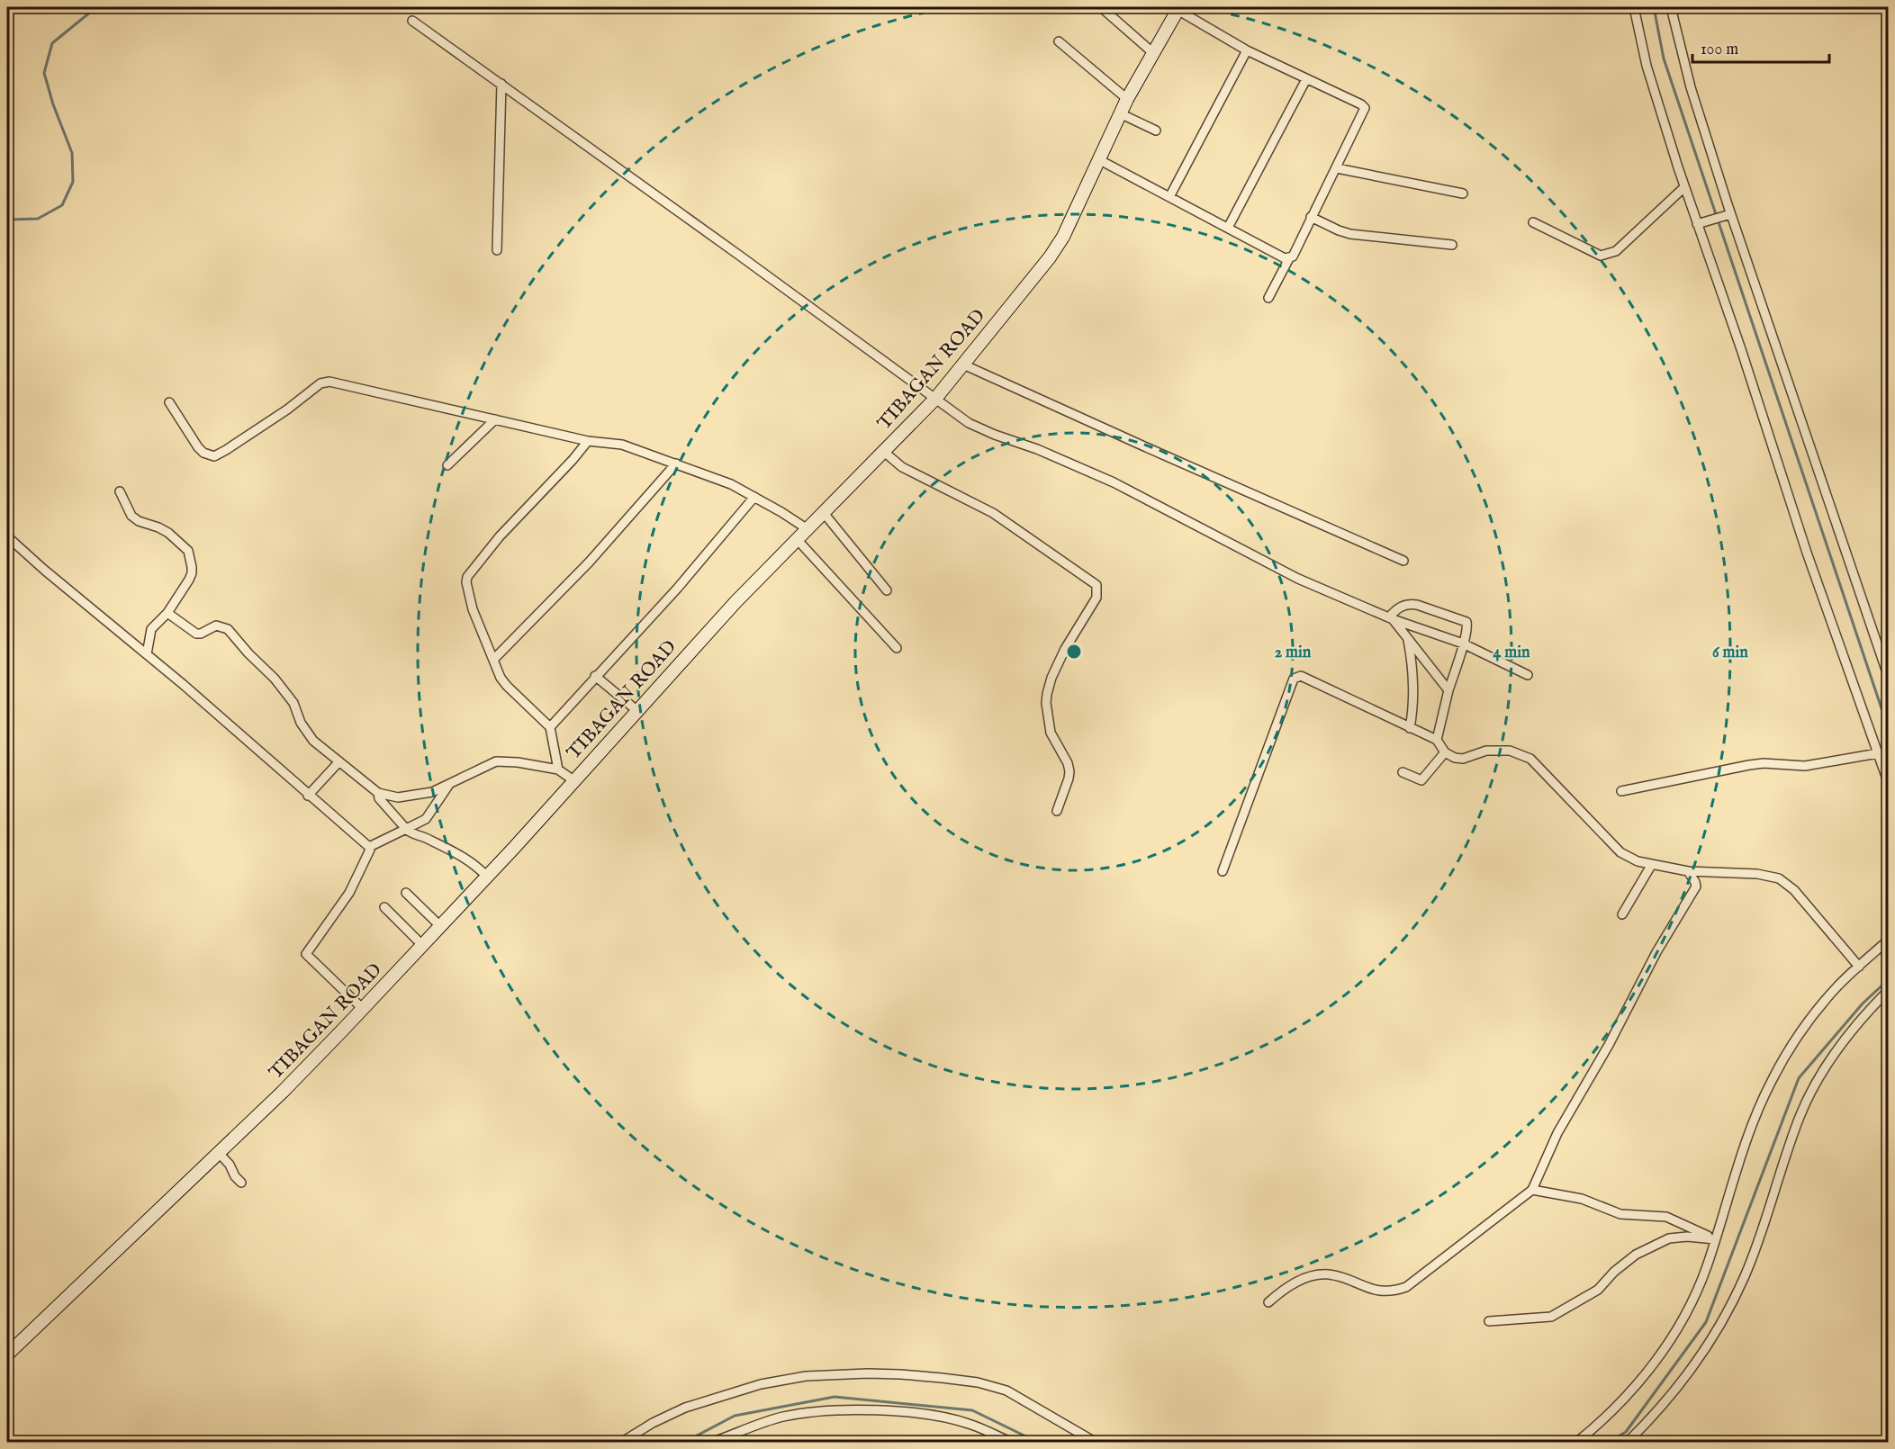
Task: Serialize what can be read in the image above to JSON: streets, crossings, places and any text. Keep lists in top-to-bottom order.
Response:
{
  "streets": {
    "main road": ["TIBAGAN ROAD"]
  },
  "scale_bar": "100 m",
  "rings": ["2 min", "4 min", "6 min"]
}
